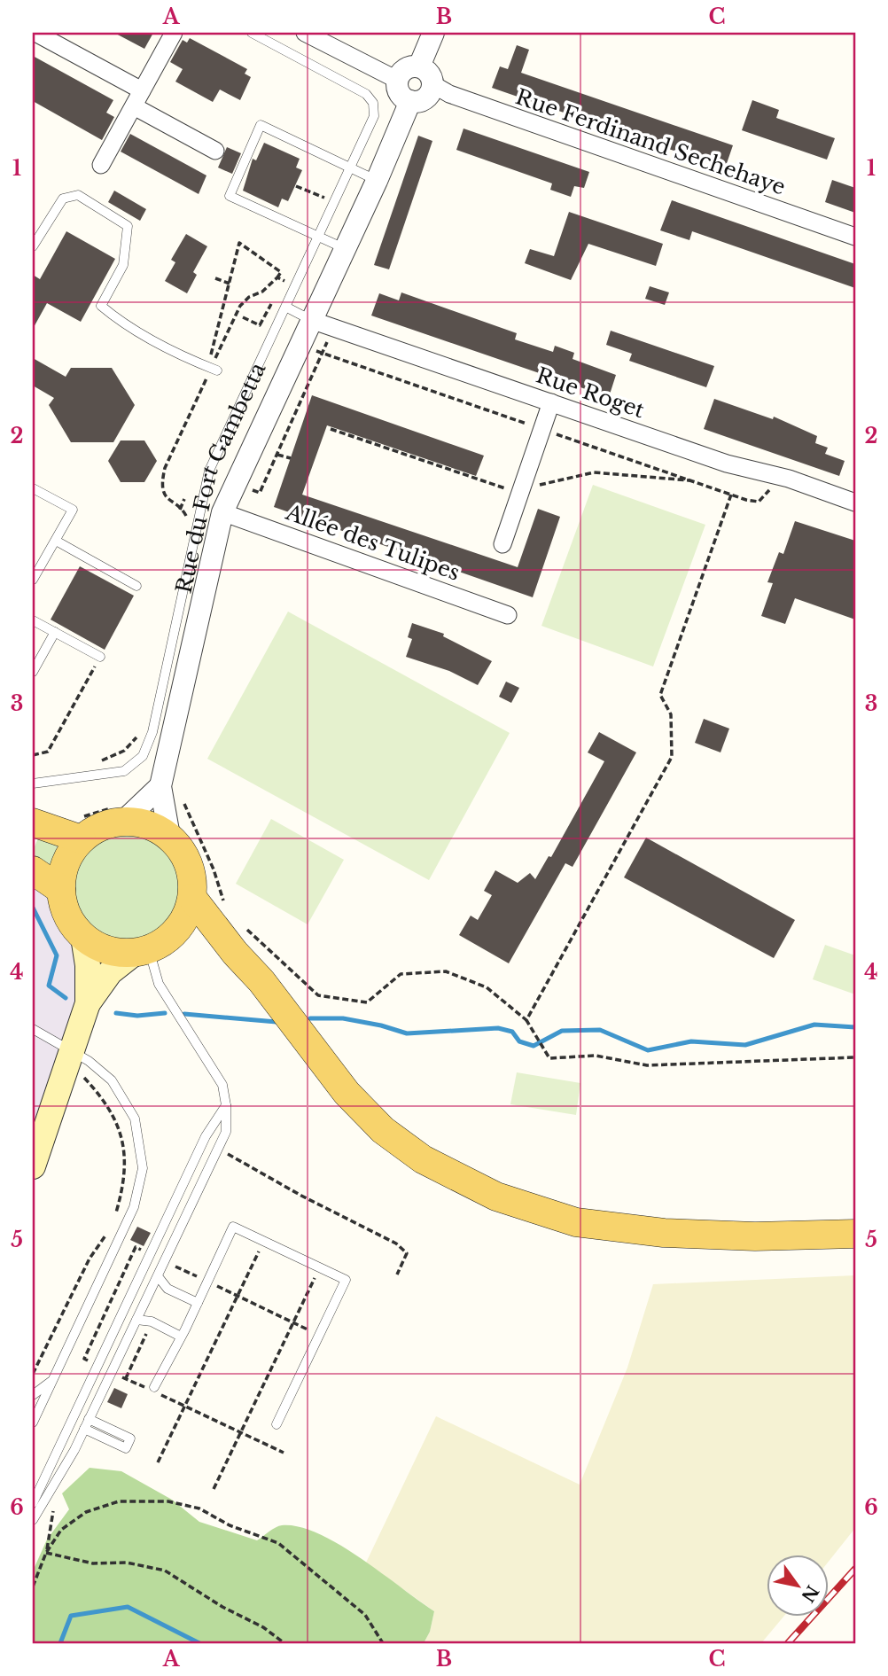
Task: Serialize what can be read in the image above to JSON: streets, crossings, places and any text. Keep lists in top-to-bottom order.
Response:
{
  "streets": {
    "street": [
      "Rue Ferdinand Sechehaye",
      "Rue Roget",
      "Rue du Fort Gambetta",
      "Allée des Tulipes"
    ]
  },
  "crossings": [
    ["Rue Ferdinand Sechehaye", "Rue du Fort Gambetta"],
    ["Rue Roget", "Rue du Fort Gambetta"],
    ["Rue du Fort Gambetta", "Allée des Tulipes"]
  ],
  "north": "bottom right",
  "grid": {
    "columns": ["A", "B", "C"],
    "rows": [
      "1",
      "2",
      "3",
      "4",
      "5",
      "6"
    ]
  }
}
